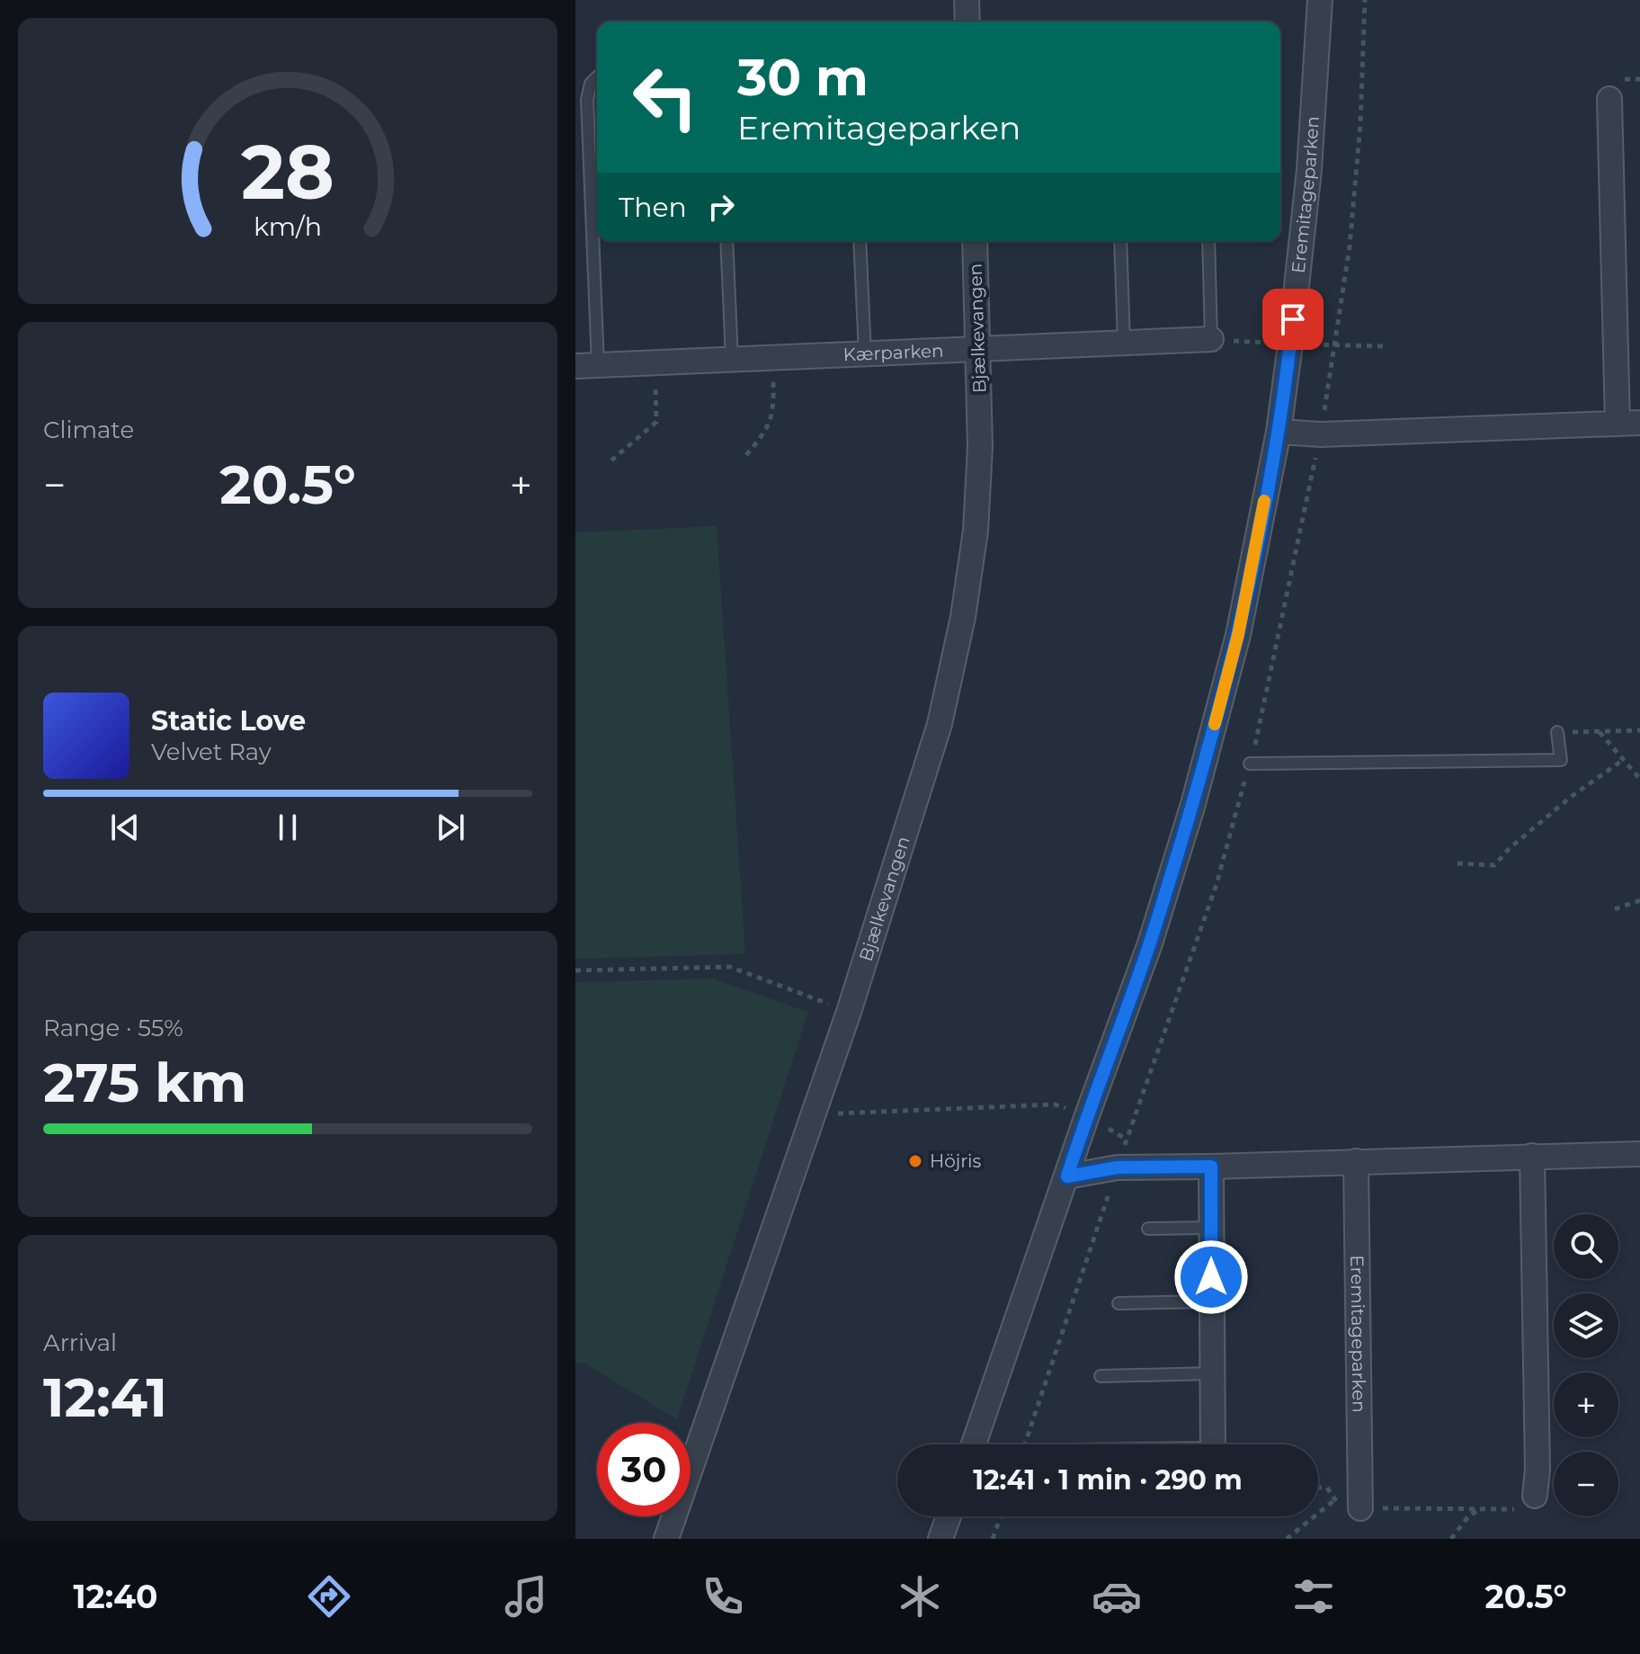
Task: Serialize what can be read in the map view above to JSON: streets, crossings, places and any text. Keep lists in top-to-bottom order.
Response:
{
  "streets": {
    "street": ["Eremitageparken", "Bjælkevangen", "Kærparken"]
  },
  "crossings": [
    ["Bjælkevangen", "Kærparken"]
  ],
  "places": ["Höjris"],
  "page": {
    "turn": ["30 m", "Eremitageparken"],
    "then": "Then",
    "tile": [
      "Climate",
      ["Range · 55%", "275 km"],
      ["Arrival", "12:41"]
    ],
    "heat": ["−", "20.5°", "+"],
    "song": ["Static Love", "Velvet Ray"],
    "map_buttons": ["+", "−"],
    "limit": "30",
    "trip": "12:41 · 1 min · 290 m",
    "tabs": ["12:40", "20.5°"],
    "gauge": ["28", "km/h"]
  }
}
